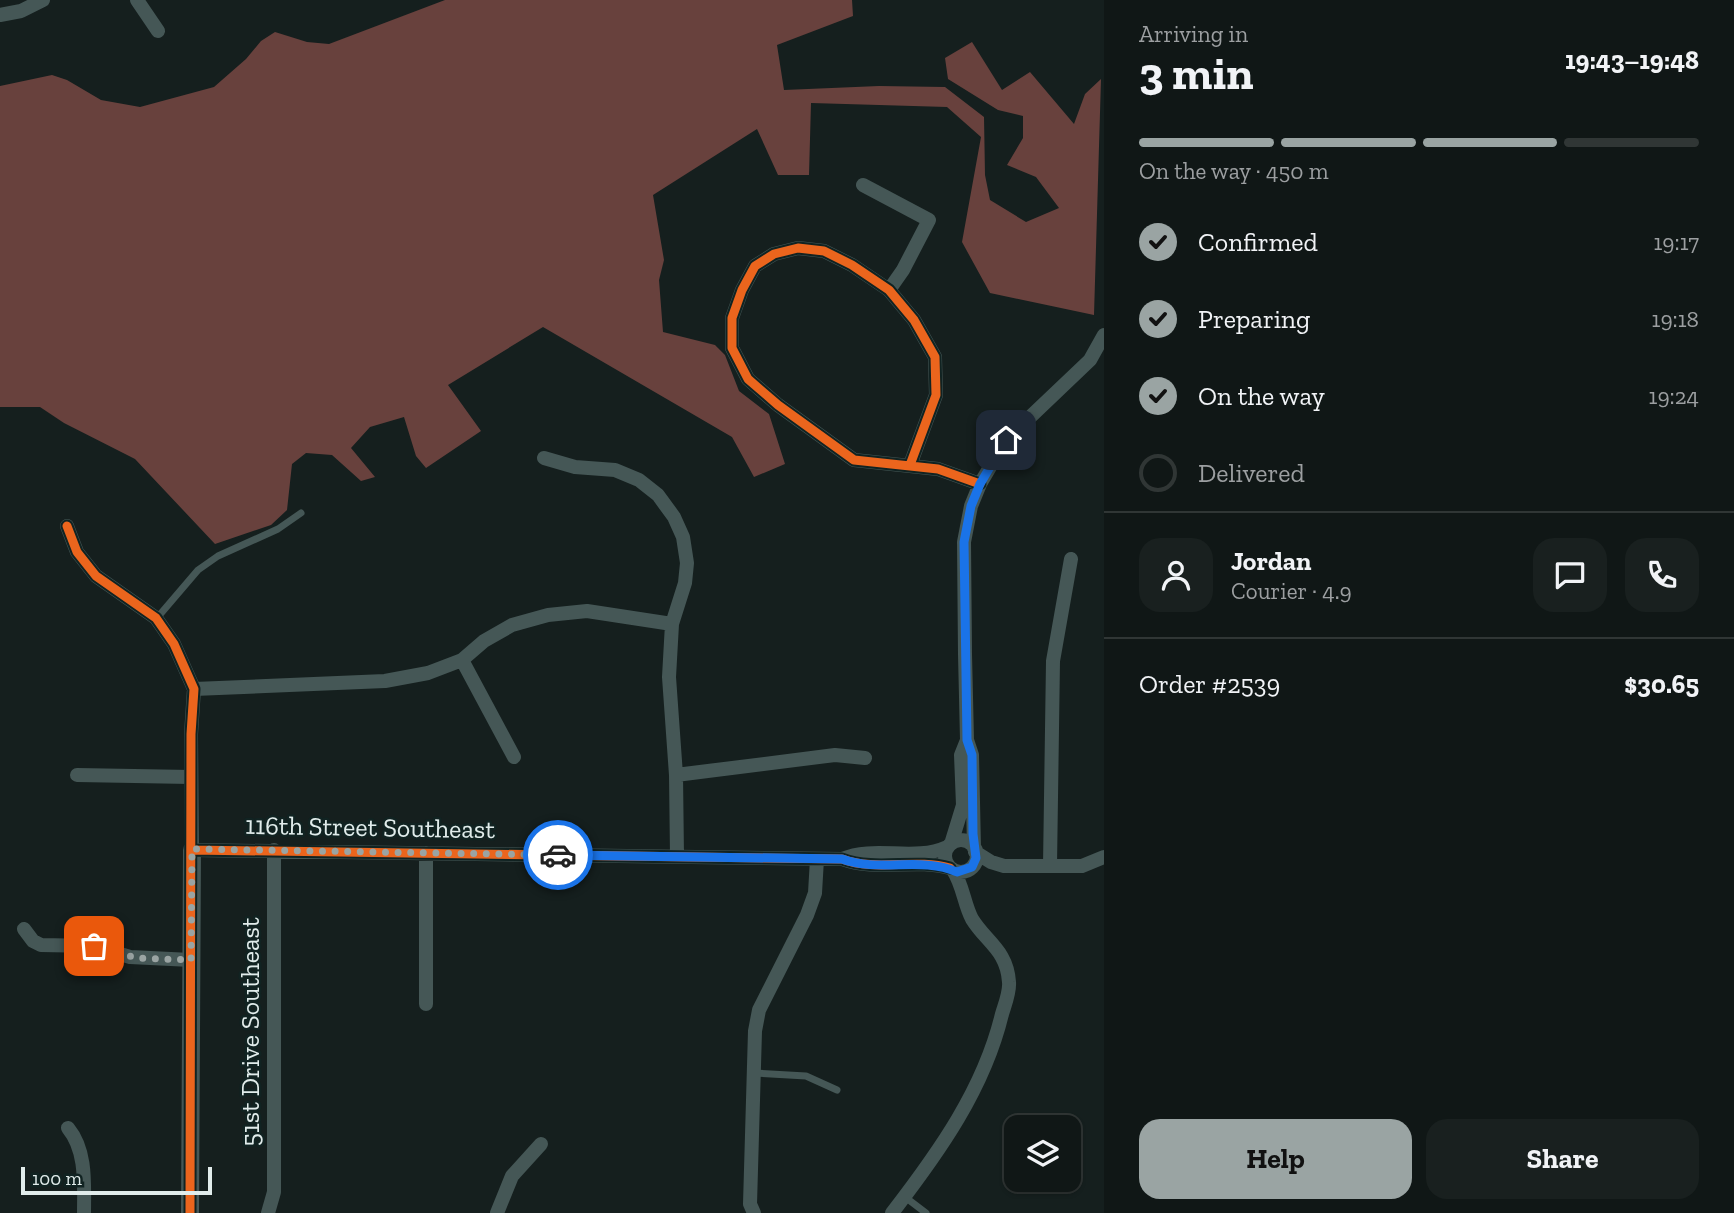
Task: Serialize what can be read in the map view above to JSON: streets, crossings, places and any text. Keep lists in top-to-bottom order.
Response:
{
  "streets": {
    "street": ["116th Street Southeast", "51st Drive Southeast"]
  },
  "crossings": [
    ["116th Street Southeast", "51st Drive Southeast"]
  ],
  "scale_bar": "100 m",
  "page": {
    "heading": ["3 min", "Arriving in", "19:43–19:48"],
    "panel": [
      "Jordan",
      "Courier · 4.9",
      "Order #2539",
      "$30.65"
    ],
    "bar": "On the way · 450 m",
    "list": [
      ["Confirmed", "19:17"],
      ["Preparing", "19:18"],
      ["On the way", "19:24"],
      "Delivered"
    ],
    "buttons": ["Help", "Share"],
    "scale": "100 m"
  }
}
